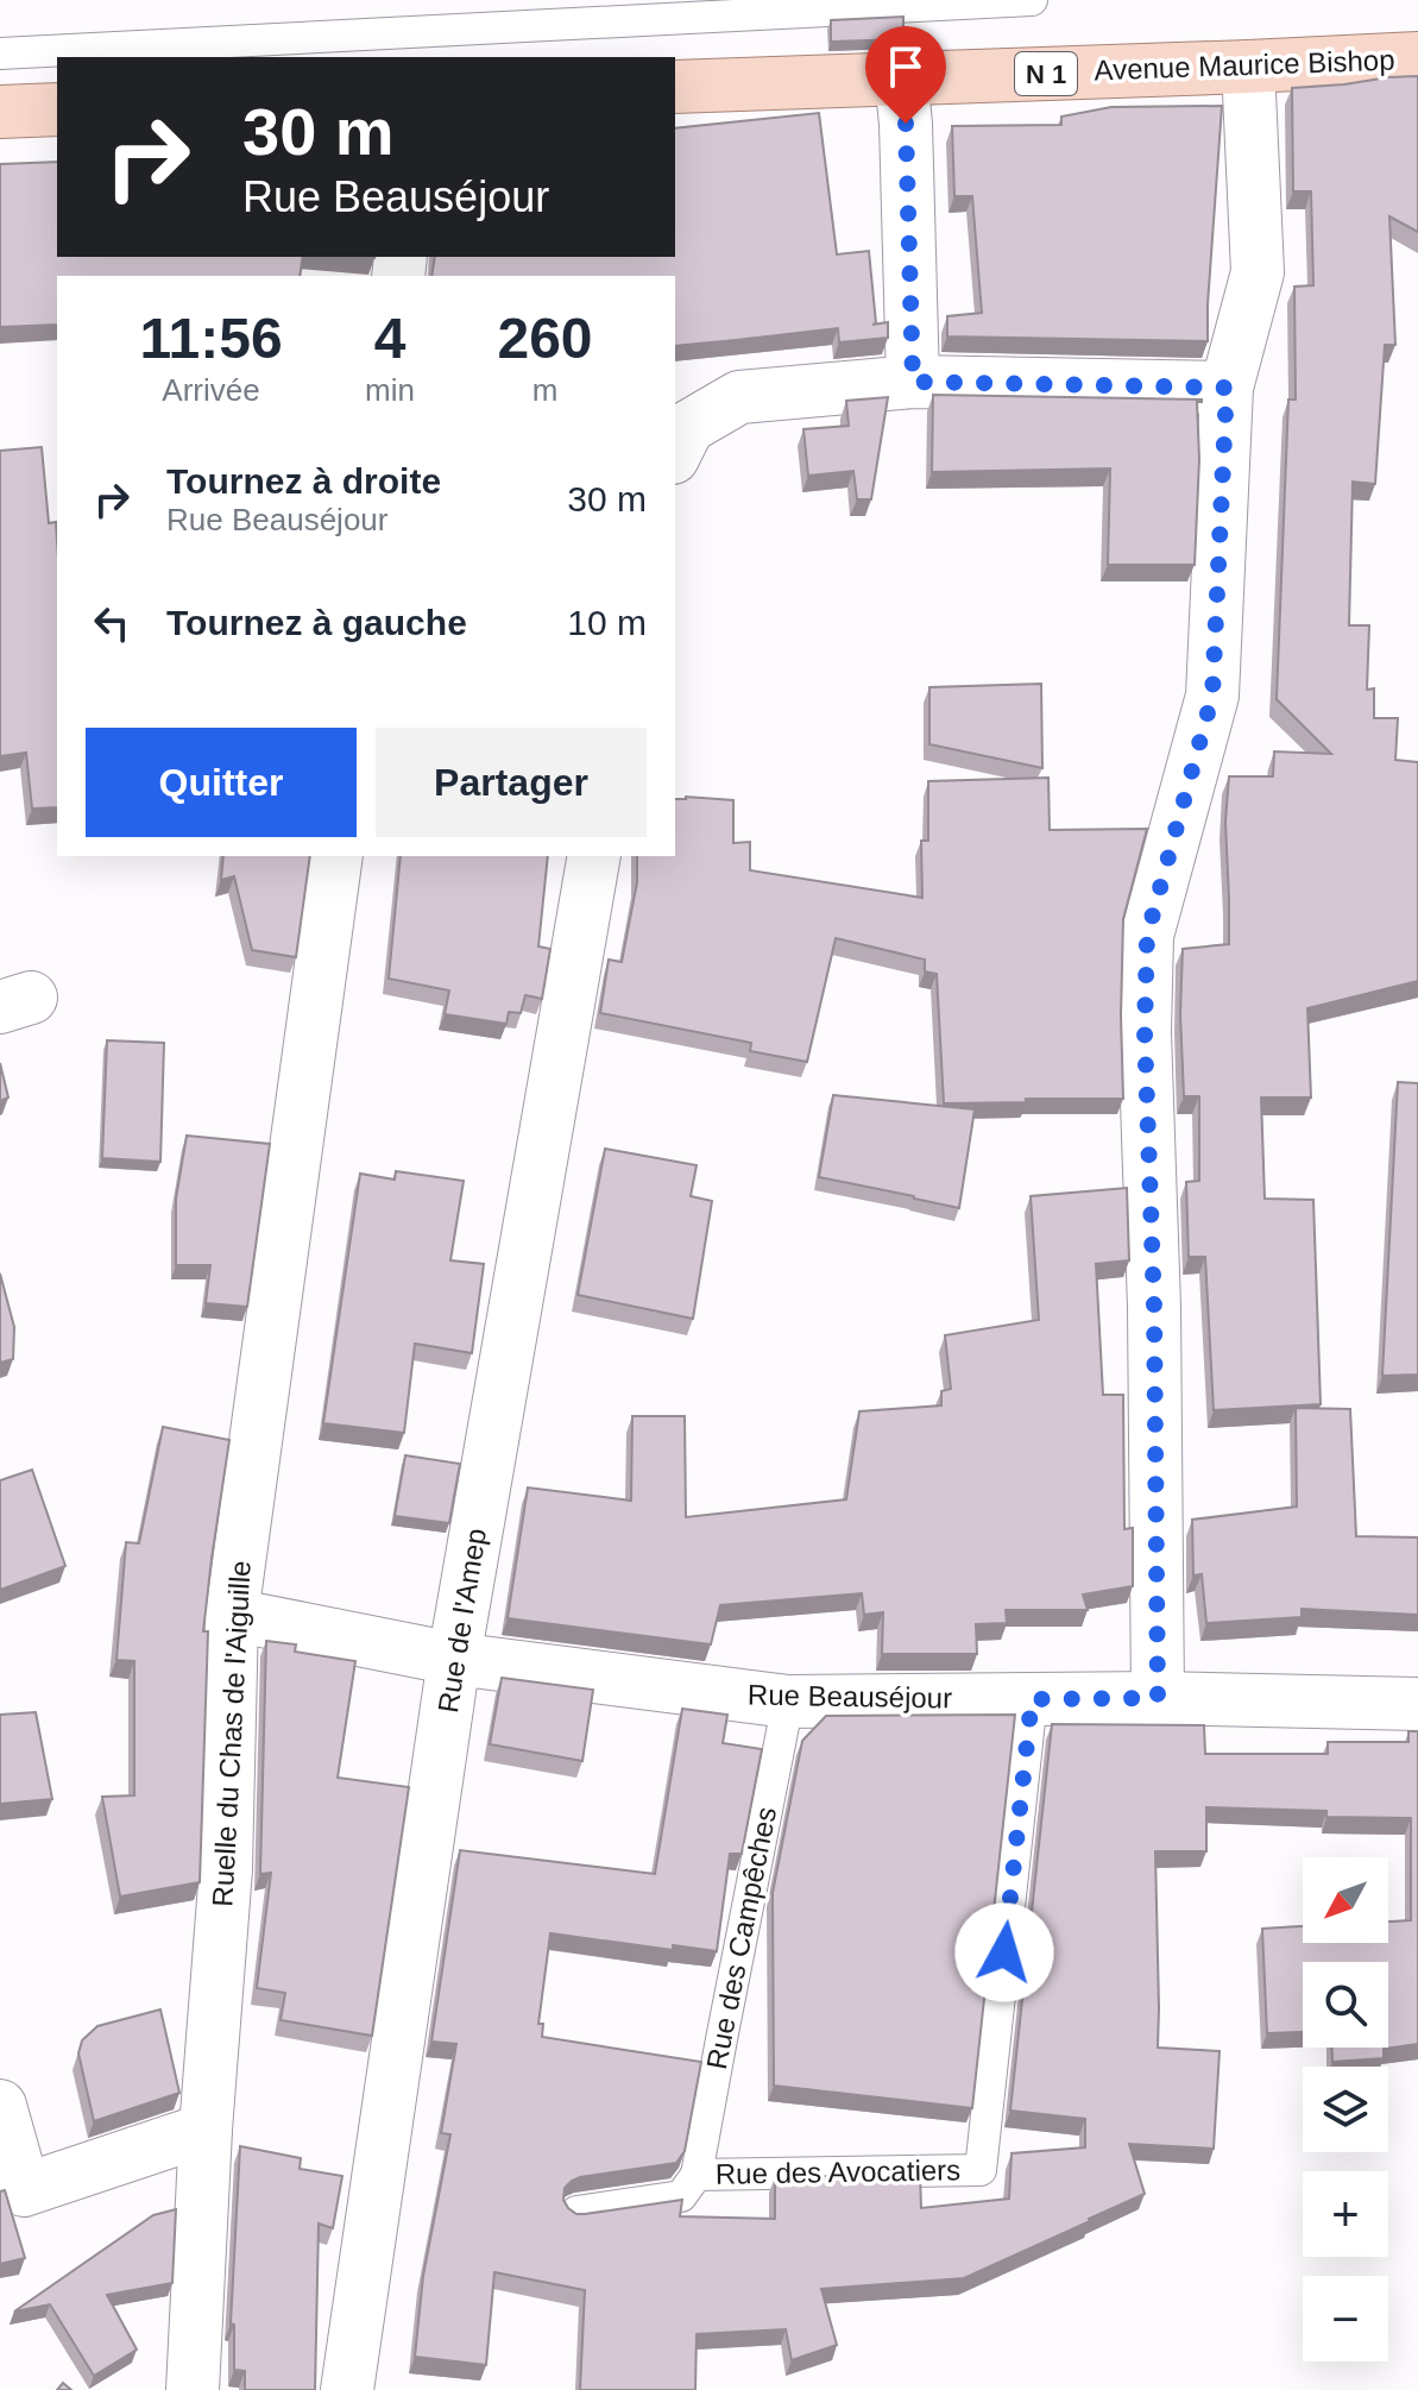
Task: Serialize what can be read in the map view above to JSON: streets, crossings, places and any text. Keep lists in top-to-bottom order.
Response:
{
  "streets": {
    "main road": ["Avenue Maurice Bishop", "N 1"],
    "street": ["Rue de l'Amep", "Rue Beauséjour", "Ruelle du Chas de l'Aiguille"],
    "lane": ["Rue des Campêches", "Rue des Avocatiers"]
  },
  "crossings": [
    ["Rue de l'Amep", "Rue Beauséjour"],
    ["Rue Beauséjour", "Ruelle du Chas de l'Aiguille"],
    ["Rue Beauséjour", "Rue des Campêches"],
    ["Rue Beauséjour", "Rue des Avocatiers"],
    ["Rue des Campêches", "Rue des Avocatiers"]
  ],
  "north": "bottom left",
  "page": {
    "turn": ["30 m", "Rue Beauséjour"],
    "eta": [
      "11:56",
      "Arrivée",
      "4",
      "min",
      "260",
      "m"
    ],
    "list": [
      {
        "name": "Tournez à droite",
        "note": "Rue Beauséjour",
        "value": "30 m"
      },
      {
        "name": "Tournez à gauche",
        "value": "10 m"
      }
    ],
    "buttons": ["Quitter", "Partager"],
    "map_buttons": ["+", "−"]
  }
}
